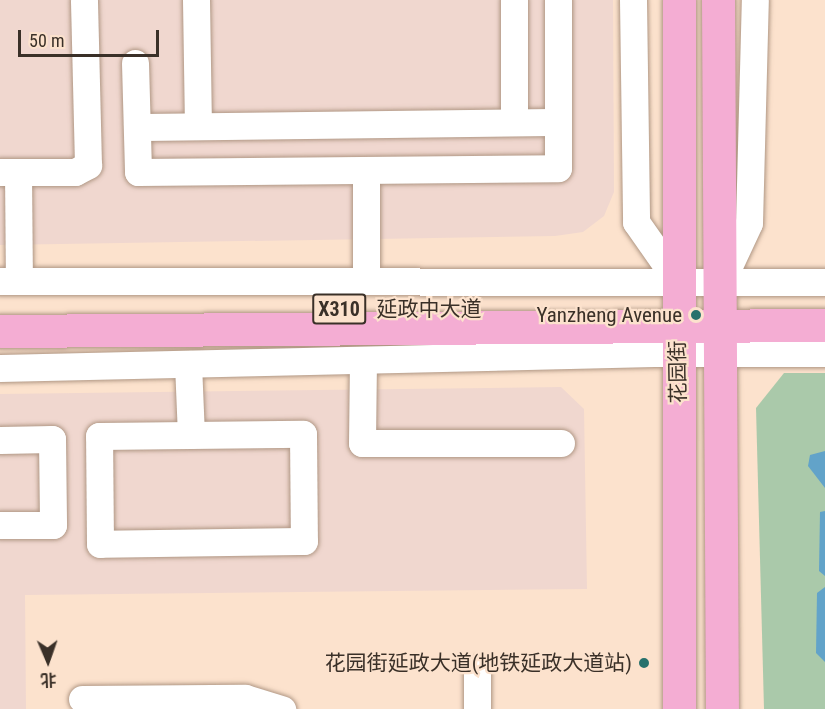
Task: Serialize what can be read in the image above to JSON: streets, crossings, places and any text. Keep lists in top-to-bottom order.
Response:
{
  "streets": {
    "main road": ["X310", "延政中大道", "花园街"]
  },
  "crossings": [
    ["X310", "延政中大道"],
    ["X310", "花园街"],
    ["延政中大道", "花园街"]
  ],
  "places": ["Yanzheng Avenue", "花园街延政大道(地铁延政大道站)"],
  "scale_bar": "50 m",
  "north": "bottom"
}
